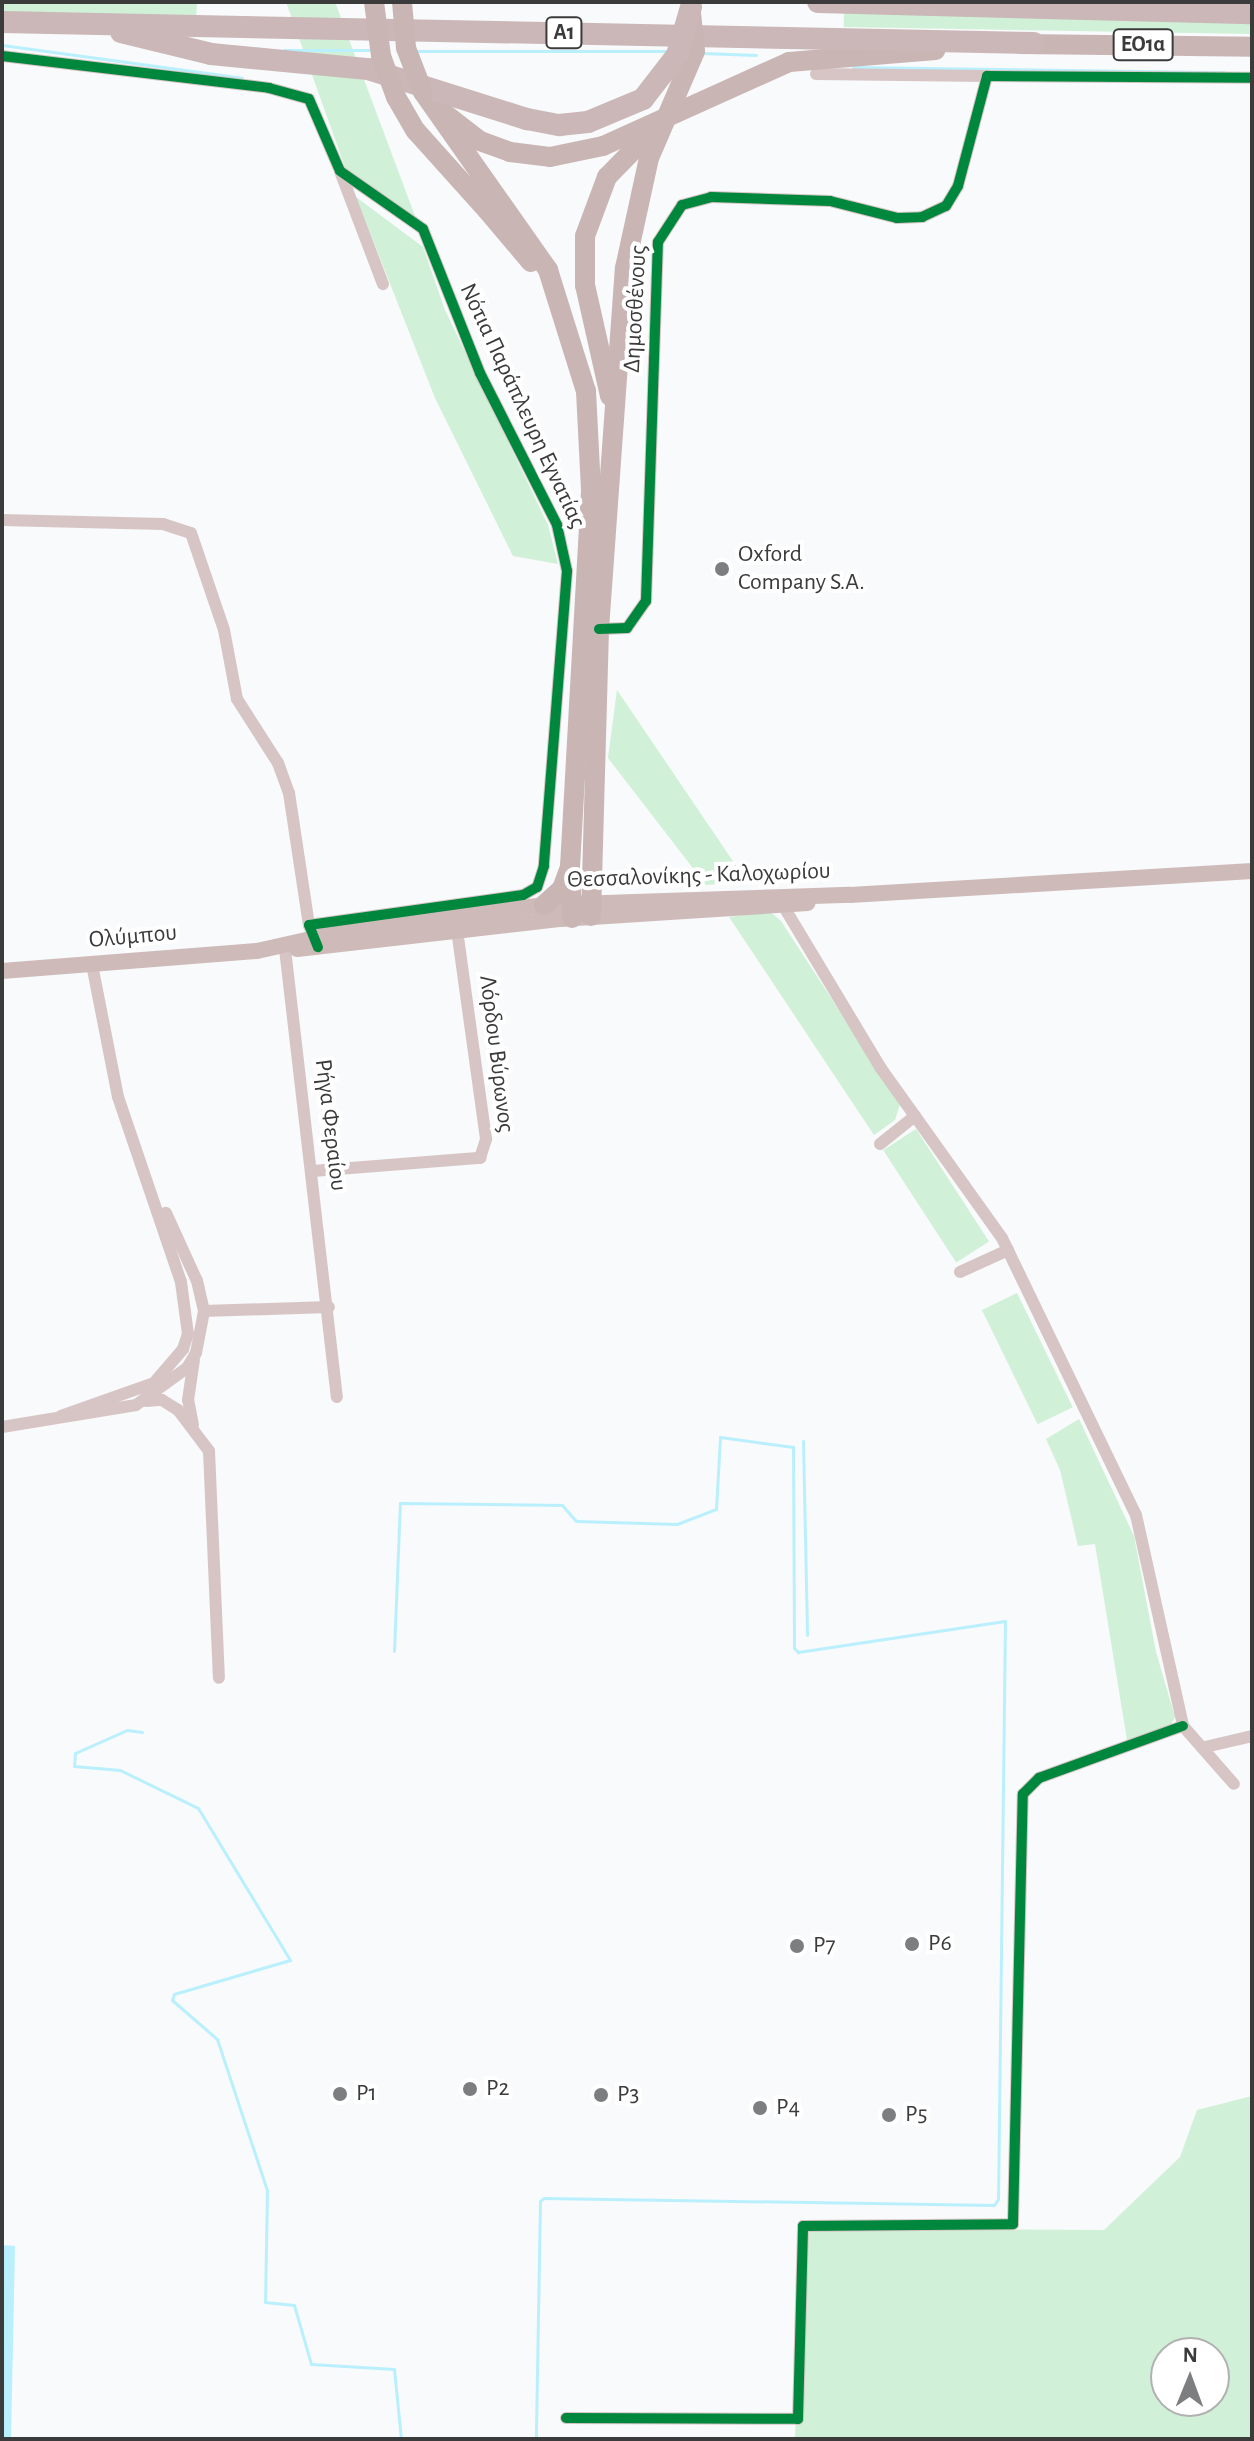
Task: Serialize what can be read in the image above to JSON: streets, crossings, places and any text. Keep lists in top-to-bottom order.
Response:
{
  "streets": {
    "highway": ["Α1", "ΕΟ1α"],
    "main road": ["Θεσσαλονίκης - Καλοχωρίου", "Ολύμπου"],
    "street": [
      "Δημοσθένους",
      "Νότια Παράπλευρη Εγνατίας",
      "Λόρδου Βύρωνος",
      "Ρήγα Φεραίου"
    ]
  },
  "crossings": [
    ["Α1", "ΕΟ1α"],
    ["Θεσσαλονίκης - Καλοχωρίου", "Ολύμπου"],
    ["Θεσσαλονίκης - Καλοχωρίου", "Λόρδου Βύρωνος"],
    ["Θεσσαλονίκης - Καλοχωρίου", "Ρήγα Φεραίου"],
    ["Λόρδου Βύρωνος", "Ρήγα Φεραίου"]
  ],
  "places": [
    "Oxford Company S.A.",
    "P6",
    "P7",
    "P2",
    "P1",
    "P3",
    "P4",
    "P5"
  ],
  "north": "top"
}
